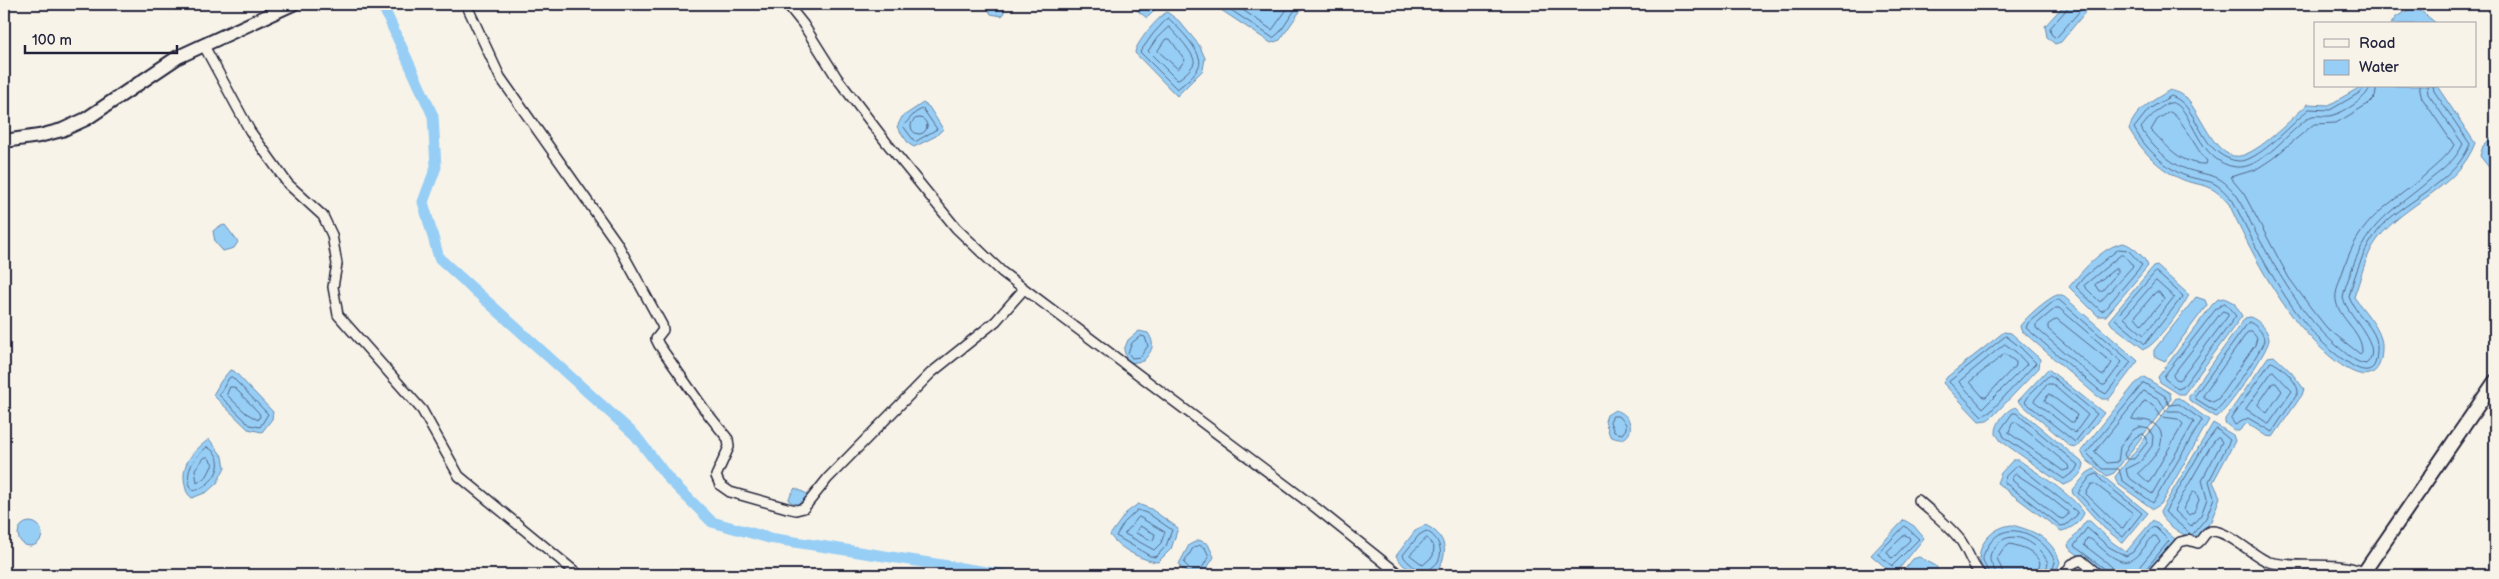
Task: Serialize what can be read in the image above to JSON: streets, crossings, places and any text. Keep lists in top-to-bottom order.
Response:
{
  "legend": ["Road", "Water"],
  "scale_bar": "100 m"
}
